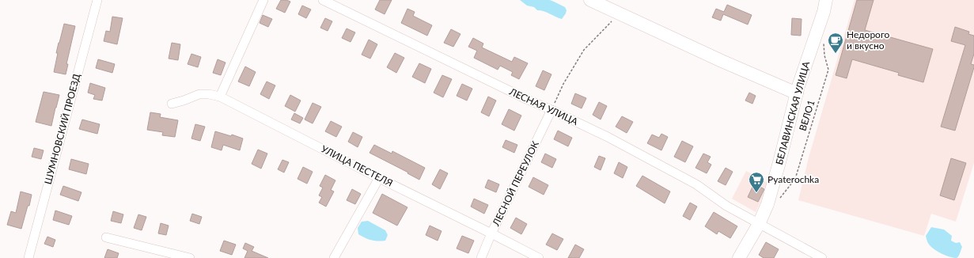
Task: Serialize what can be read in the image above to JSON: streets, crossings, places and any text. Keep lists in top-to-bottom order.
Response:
{
  "streets": {
    "main road": ["БЕЛАВИНСКАЯ УЛИЦА"],
    "street": [
      "ЛЕСНАЯ УЛИЦА",
      "ШУМНОВСКИЙ ПРОЕЗД",
      "УЛИЦА ПЕСТЕЛЯ",
      "ЛЕСНОЙ ПЕРЕУЛОК"
    ],
    "path": ["ВЕЛО1"]
  },
  "crossings": [
    ["ЛЕСНАЯ УЛИЦА", "БЕЛАВИНСКАЯ УЛИЦА"],
    ["ЛЕСНАЯ УЛИЦА", "ЛЕСНОЙ ПЕРЕУЛОК"],
    ["УЛИЦА ПЕСТЕЛЯ", "ЛЕСНОЙ ПЕРЕУЛОК"]
  ],
  "places": {
    "cafe": ["Недорого и вкусно"],
    "supermarket": ["Pyaterochka"]
  }
}
